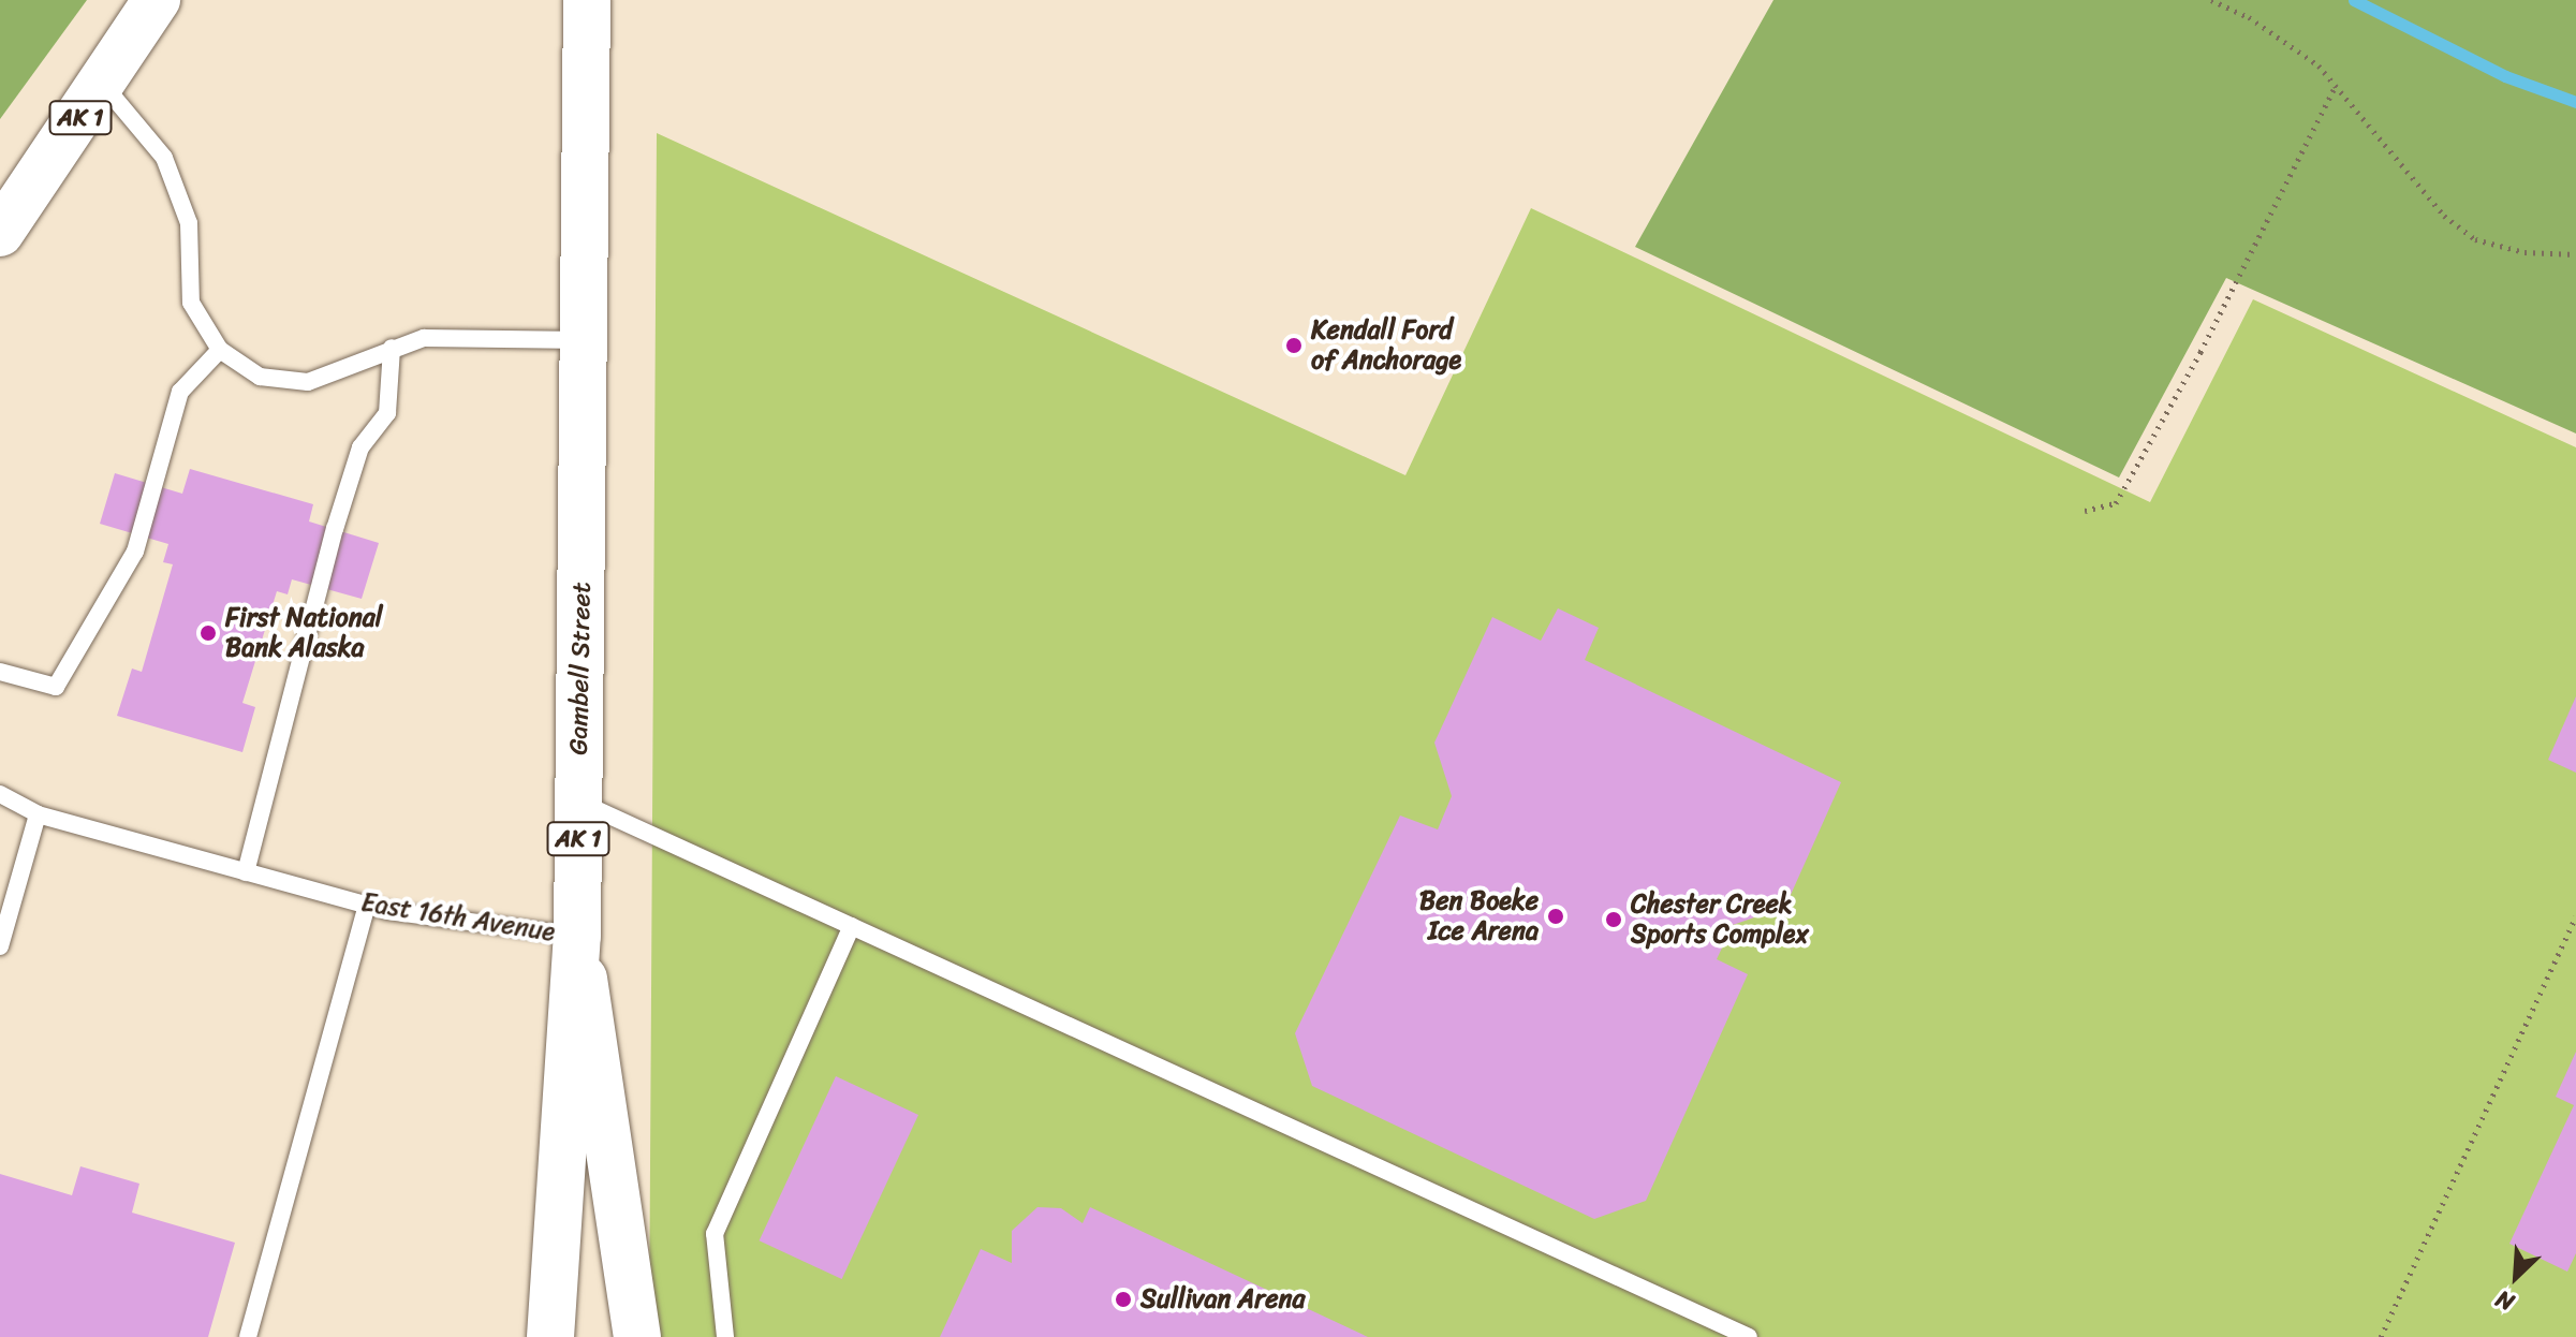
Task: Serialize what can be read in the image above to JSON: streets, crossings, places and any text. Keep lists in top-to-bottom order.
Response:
{
  "streets": {
    "main road": ["AK 1", "Gambell Street", "East 16th Avenue"]
  },
  "crossings": [
    ["Gambell Street", "East 16th Avenue"]
  ],
  "places": [
    "Kendall Ford of Anchorage",
    "First National Bank Alaska",
    "Ben Boeke Ice Arena",
    "Chester Creek Sports Complex",
    "Sullivan Arena"
  ],
  "north": "bottom left"
}
